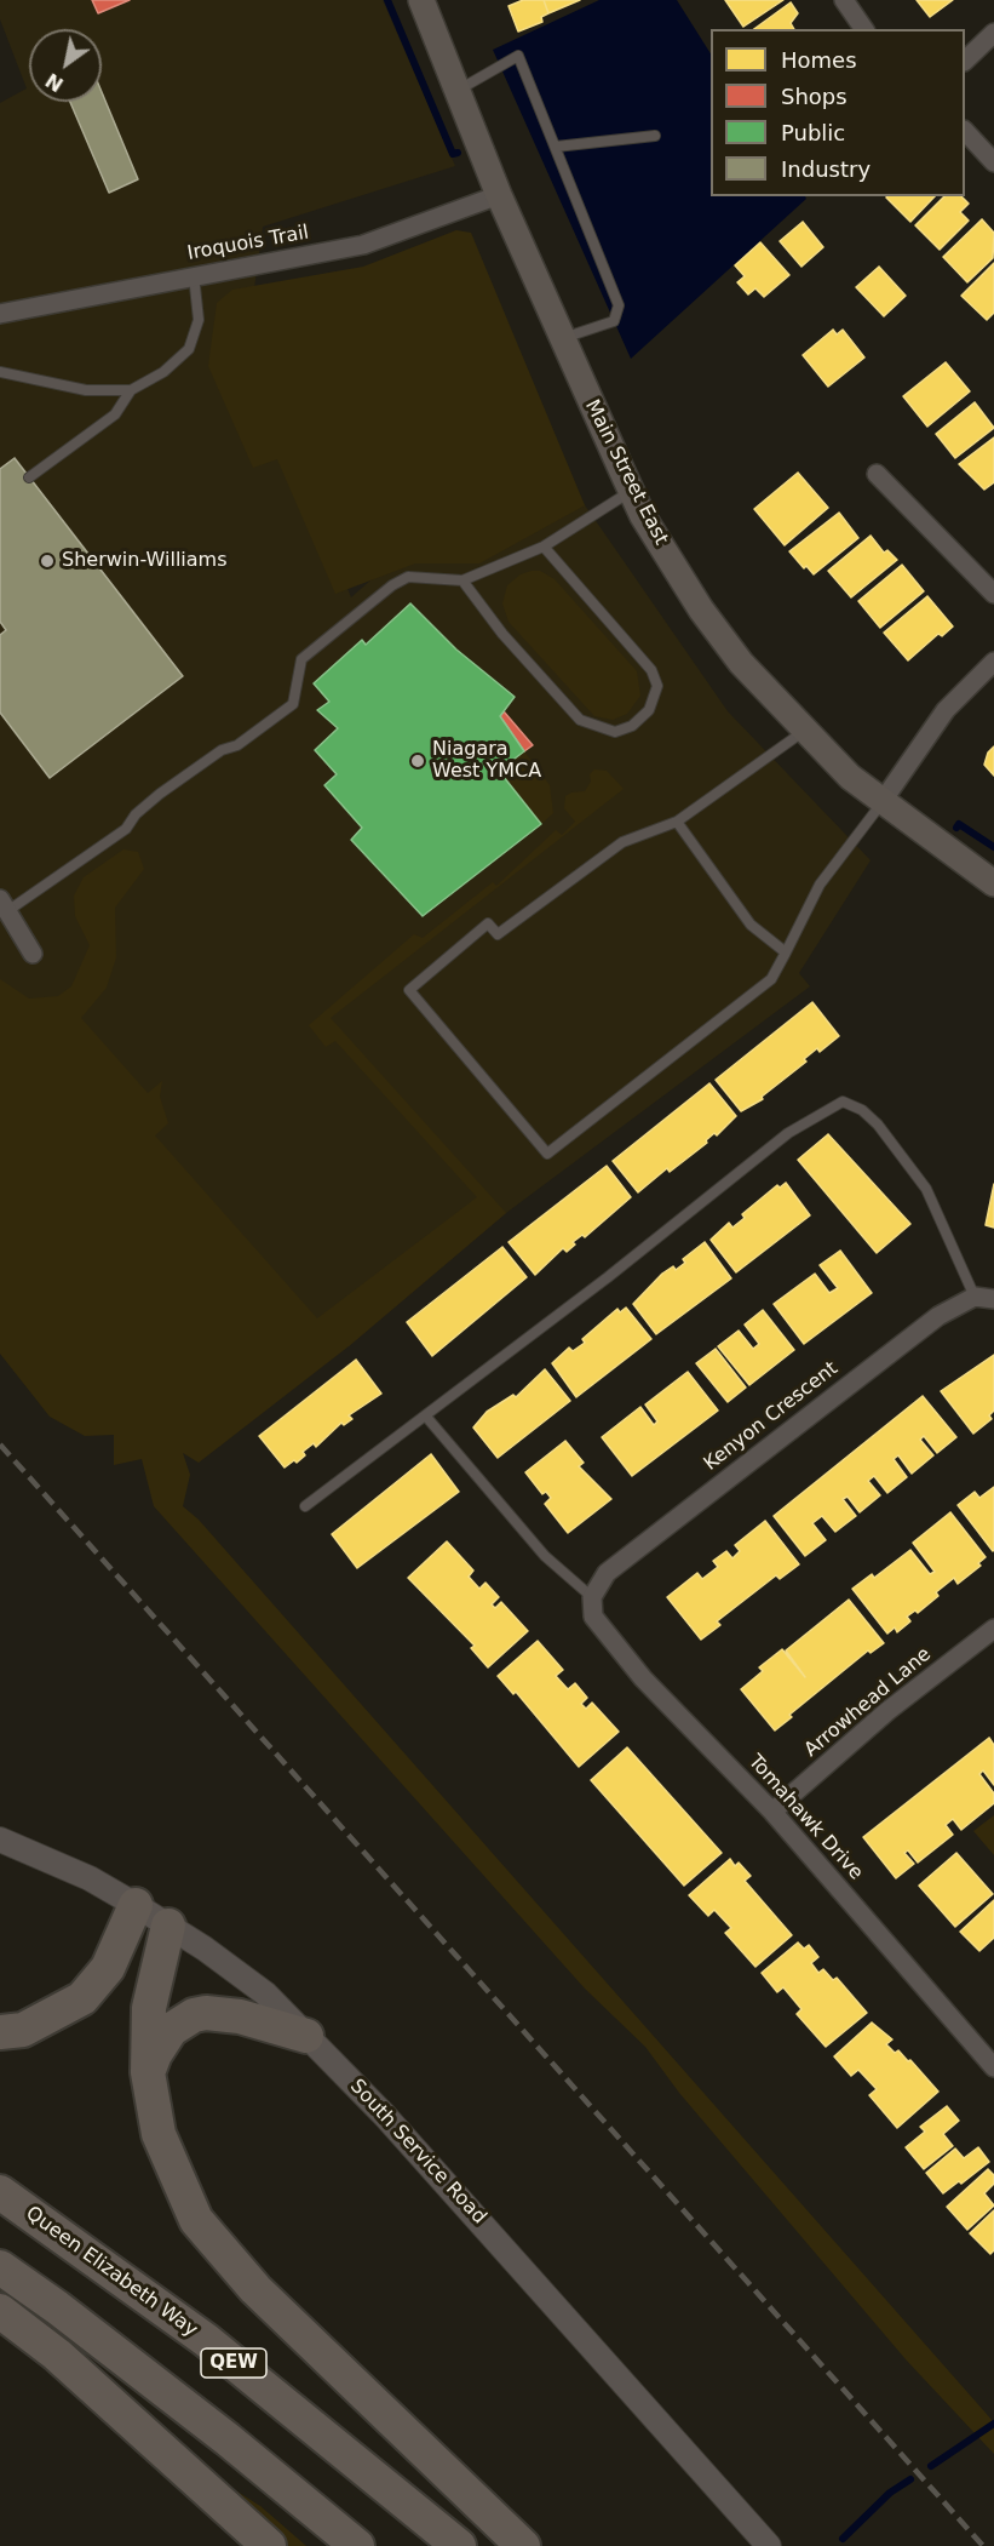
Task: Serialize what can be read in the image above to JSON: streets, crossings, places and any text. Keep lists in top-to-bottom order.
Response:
{
  "streets": {
    "highway": ["Queen Elizabeth Way", "QEW"],
    "main road": ["Main Street East"],
    "street": [
      "Iroquois Trail",
      "Kenyon Crescent",
      "Arrowhead Lane",
      "Tomahawk Drive",
      "South Service Road"
    ]
  },
  "crossings": [
    ["Iroquois Trail", "Main Street East"],
    ["Kenyon Crescent", "Tomahawk Drive"],
    ["Arrowhead Lane", "Tomahawk Drive"]
  ],
  "places": ["Sherwin-Williams", "Niagara West YMCA"],
  "legend": [
    "Homes",
    "Shops",
    "Public",
    "Industry"
  ],
  "north": "bottom left"
}
